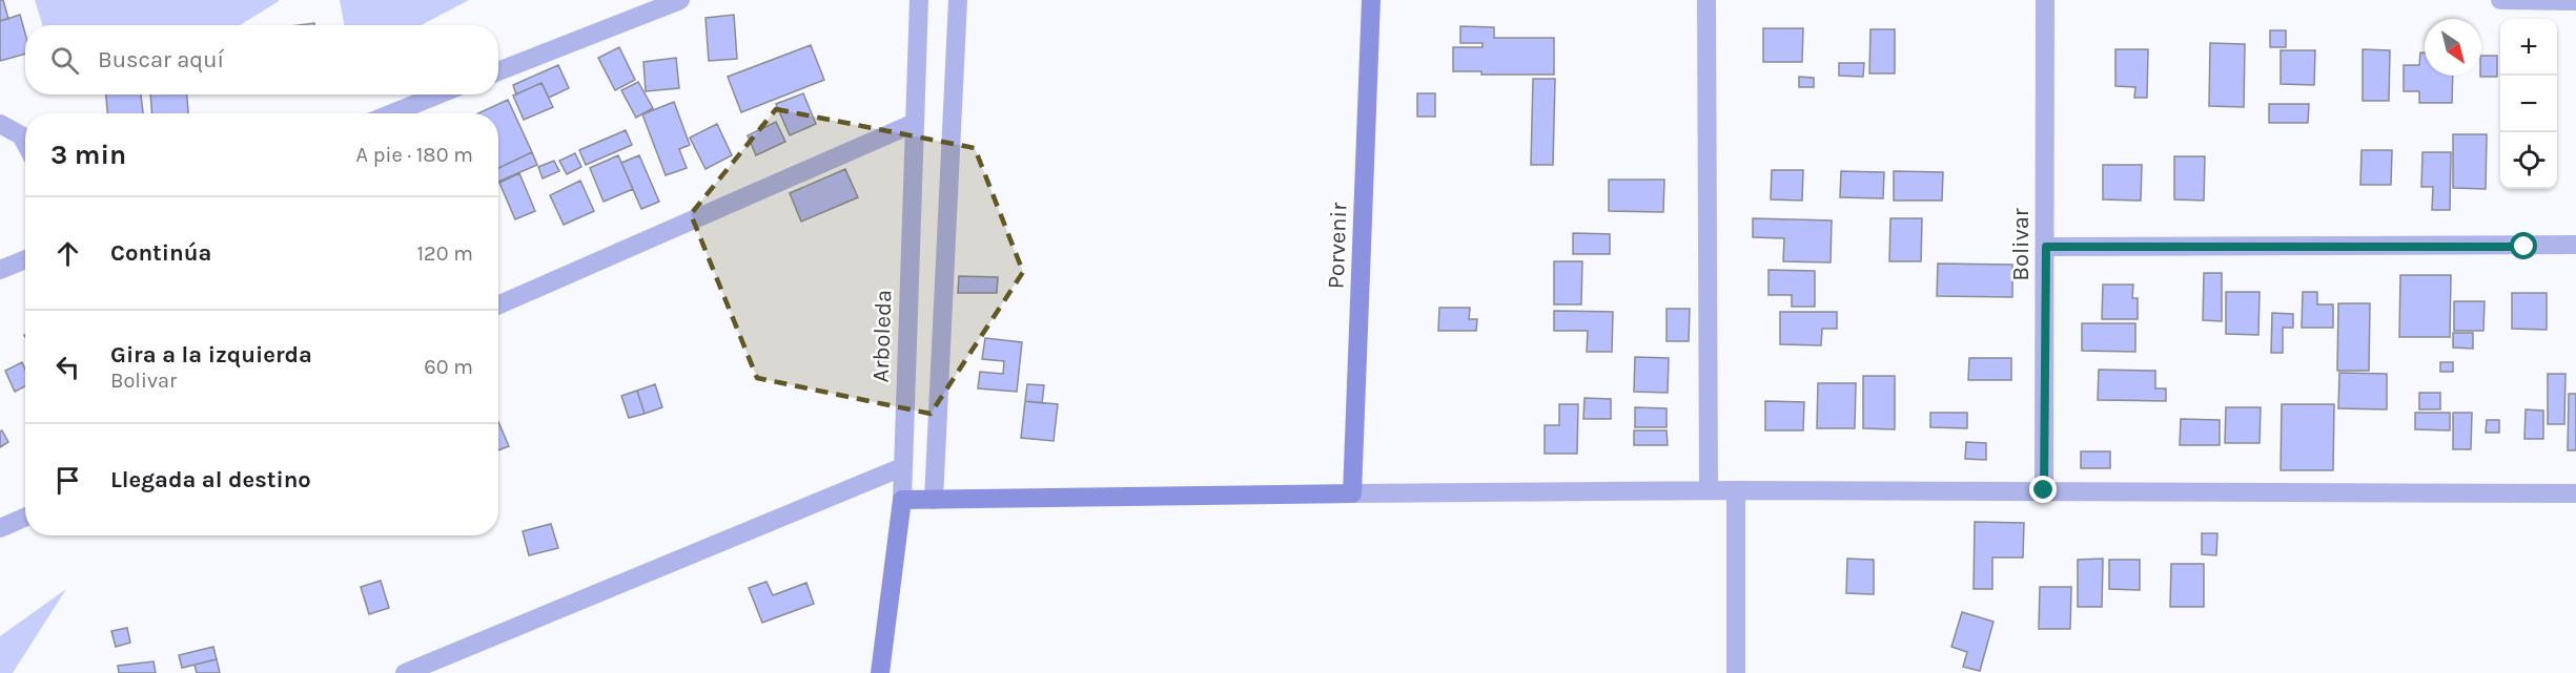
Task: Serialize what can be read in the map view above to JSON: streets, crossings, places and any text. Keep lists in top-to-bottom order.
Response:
{
  "streets": {
    "street": ["Bolivar", "Porvenir", "Arboleda"]
  },
  "north": "bottom right",
  "page": {
    "map_buttons": ["+", "−"],
    "search": "Buscar aquí",
    "heading": ["3 min", "A pie · 180 m"],
    "list": [
      ["Continúa", "120 m"],
      ["Gira a la izquierda", "Bolivar", "60 m"],
      "Llegada al destino"
    ]
  }
}
